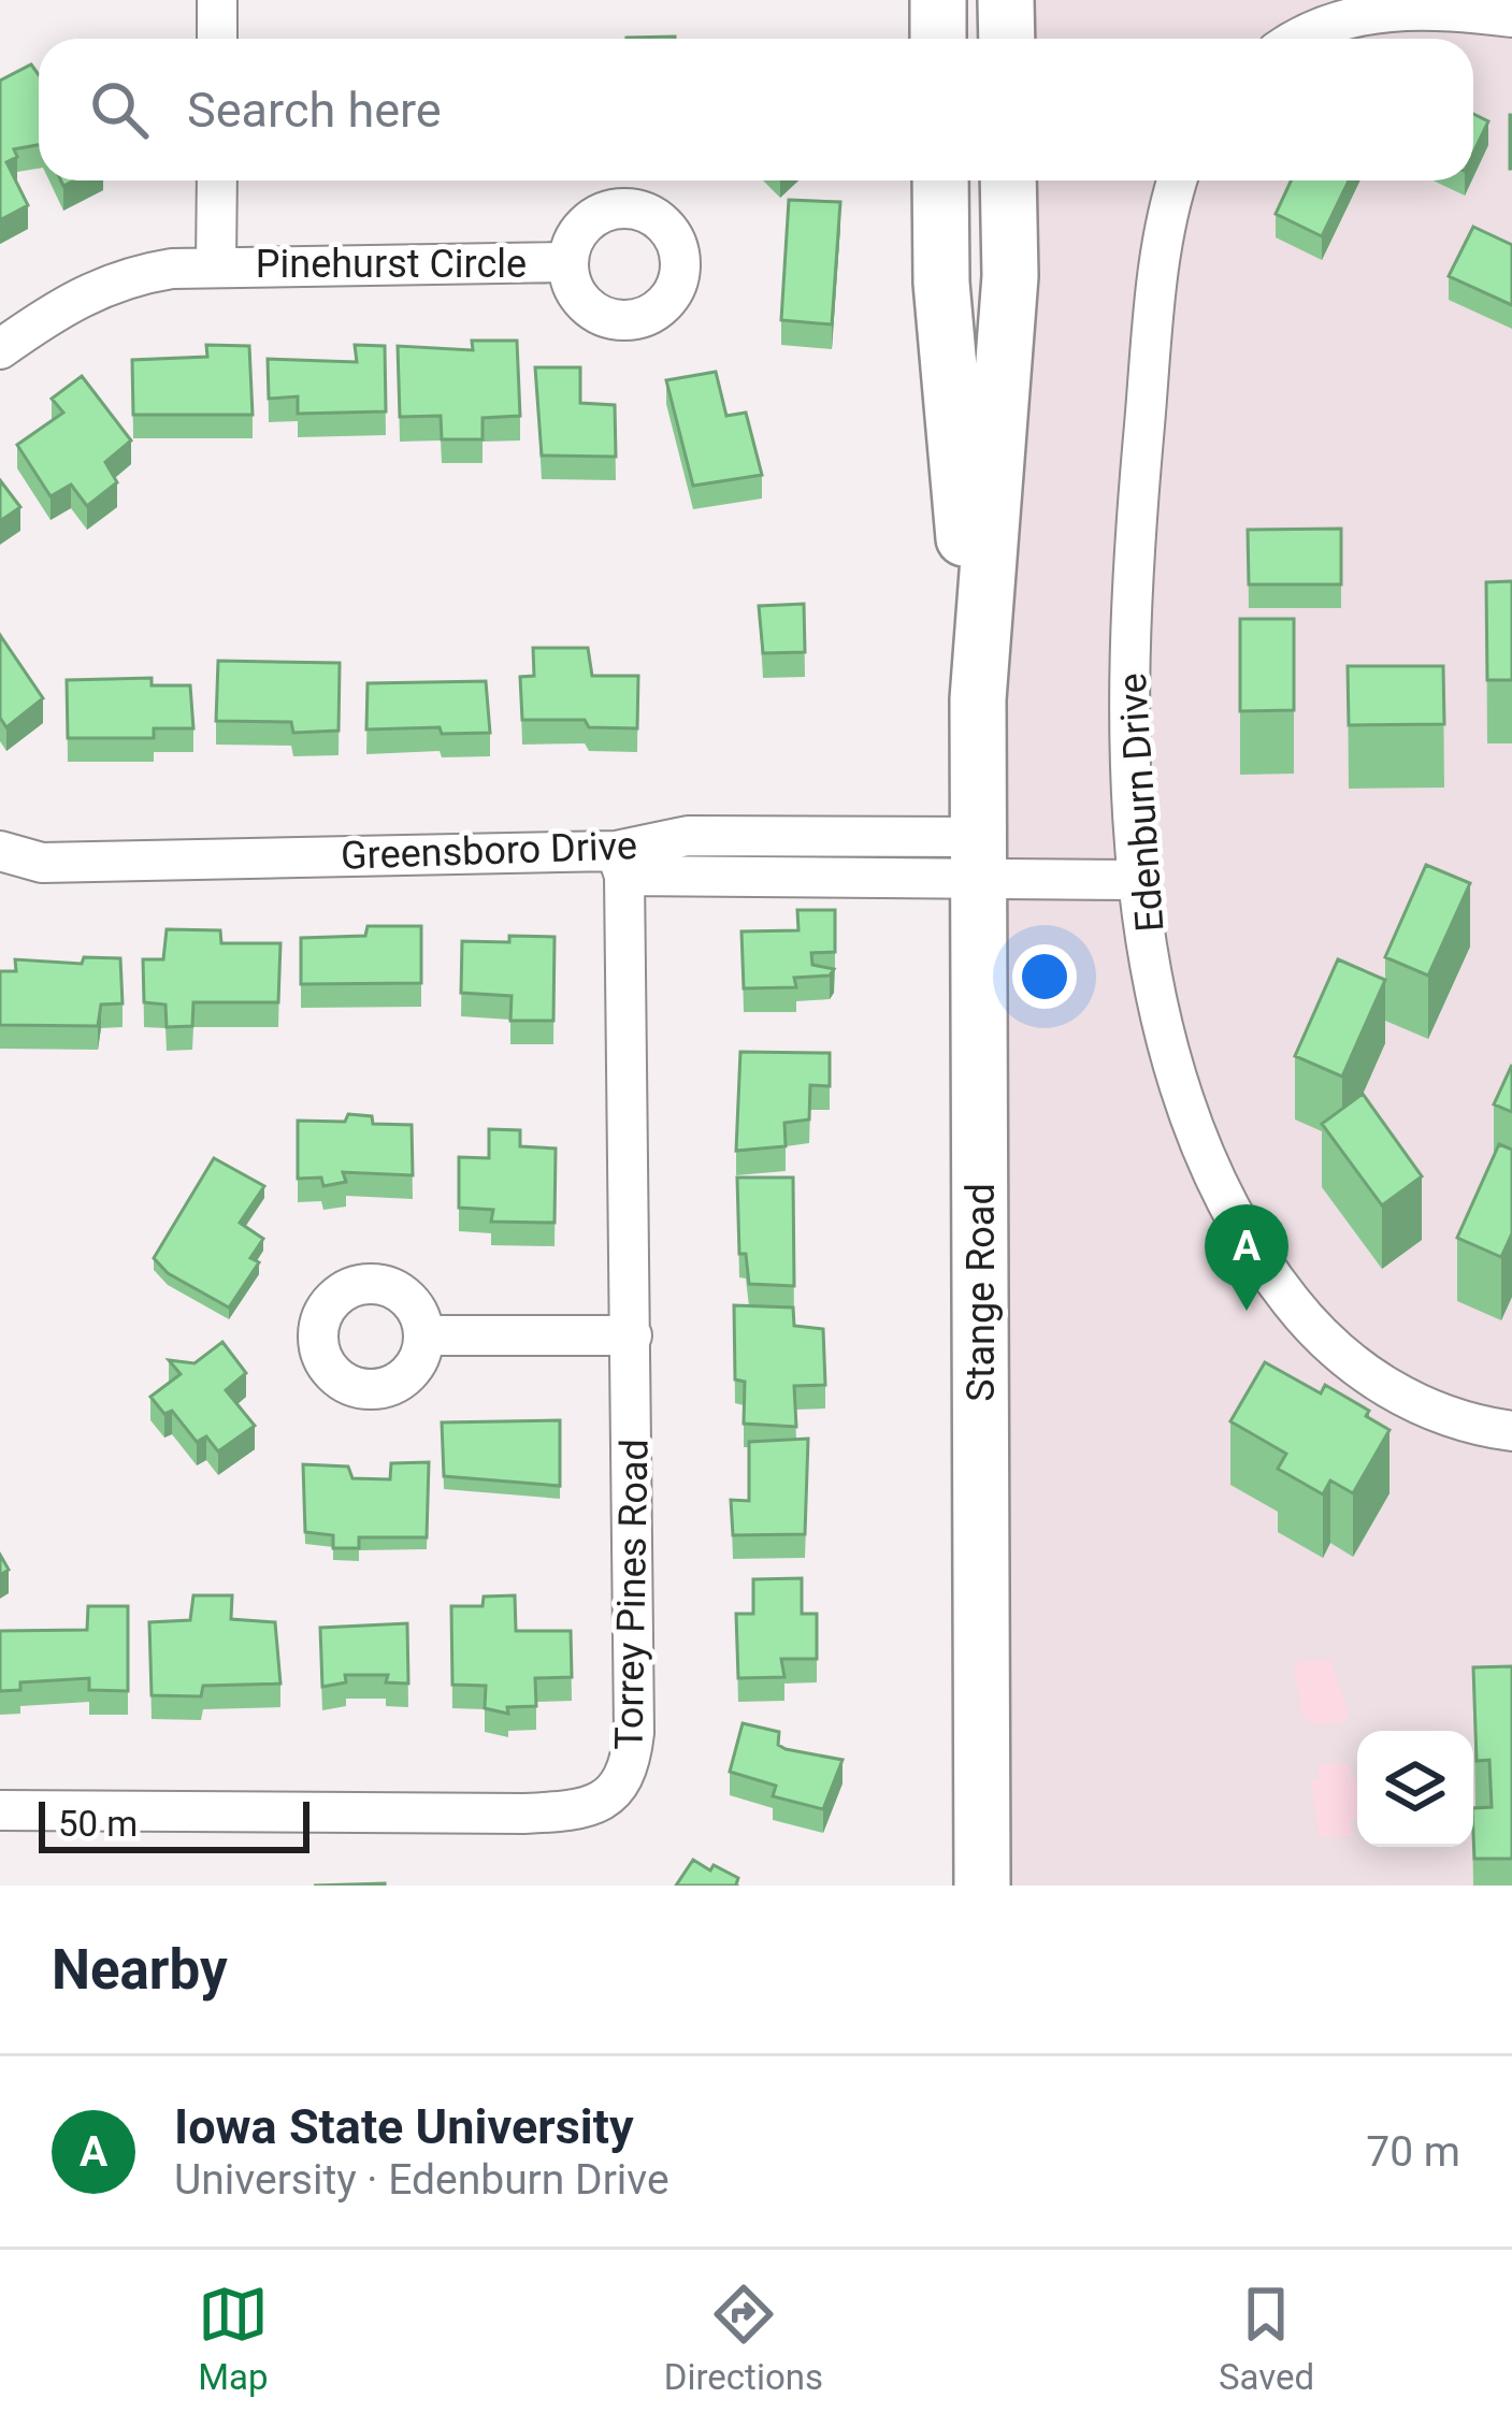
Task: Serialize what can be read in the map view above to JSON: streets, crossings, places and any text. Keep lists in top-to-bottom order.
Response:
{
  "streets": {
    "main road": ["Stange Road"],
    "street": [
      "Pinehurst Circle",
      "Edenburn Drive",
      "Greensboro Drive",
      "Torrey Pines Road"
    ]
  },
  "crossings": [
    ["Edenburn Drive", "Greensboro Drive"],
    ["Greensboro Drive", "Stange Road"],
    ["Greensboro Drive", "Torrey Pines Road"]
  ],
  "scale_bar": "50 m",
  "page": {
    "search": "Search here",
    "pins": "A",
    "scale": "50 m",
    "heading": "Nearby",
    "list": [
      {
        "mark": "A",
        "name": "Iowa State University",
        "note": "University · Edenburn Drive",
        "value": "70 m"
      }
    ],
    "nav": ["Map", "Directions", "Saved"]
  }
}
